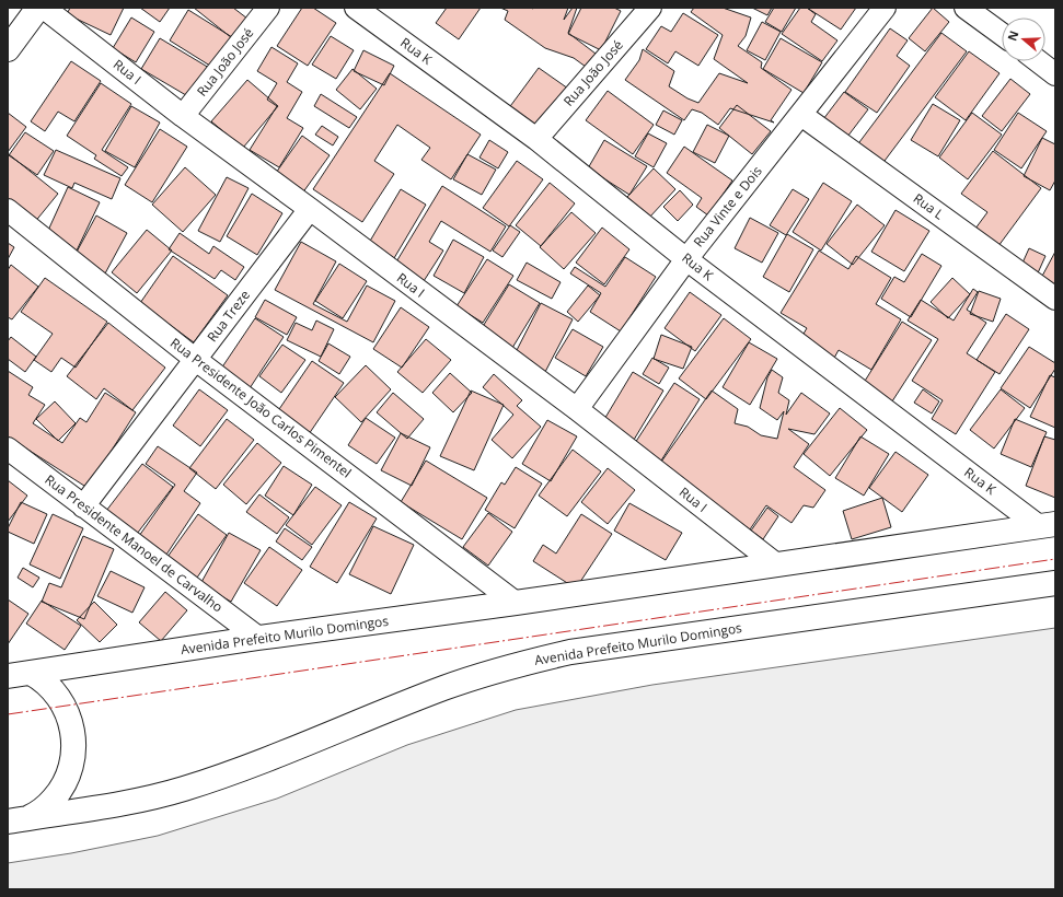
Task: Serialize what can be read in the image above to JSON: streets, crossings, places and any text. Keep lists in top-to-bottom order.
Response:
{
  "streets": {
    "main road": ["Avenida Prefeito Murilo Domingos"],
    "street": [
      "Rua K",
      "Rua João José",
      "Rua I",
      "Rua Vinte e Dois",
      "Rua L",
      "Rua Treze",
      "Rua Presidente João Carlos Pimentel",
      "Rua Presidente Manoel de Carvalho"
    ]
  },
  "crossings": [
    ["Rua K", "Rua João José"],
    ["Rua K", "Rua Vinte e Dois"],
    ["Rua K", "Avenida Prefeito Murilo Domingos"],
    ["Rua João José", "Rua I"],
    ["Rua I", "Rua Vinte e Dois"],
    ["Rua I", "Rua Treze"],
    ["Rua I", "Avenida Prefeito Murilo Domingos"],
    ["Rua Vinte e Dois", "Rua L"],
    ["Rua Treze", "Rua Presidente João Carlos Pimentel"],
    ["Rua Treze", "Rua Presidente Manoel de Carvalho"],
    ["Rua Presidente João Carlos Pimentel", "Avenida Prefeito Murilo Domingos"],
    ["Rua Presidente Manoel de Carvalho", "Avenida Prefeito Murilo Domingos"]
  ],
  "north": "left"
}
